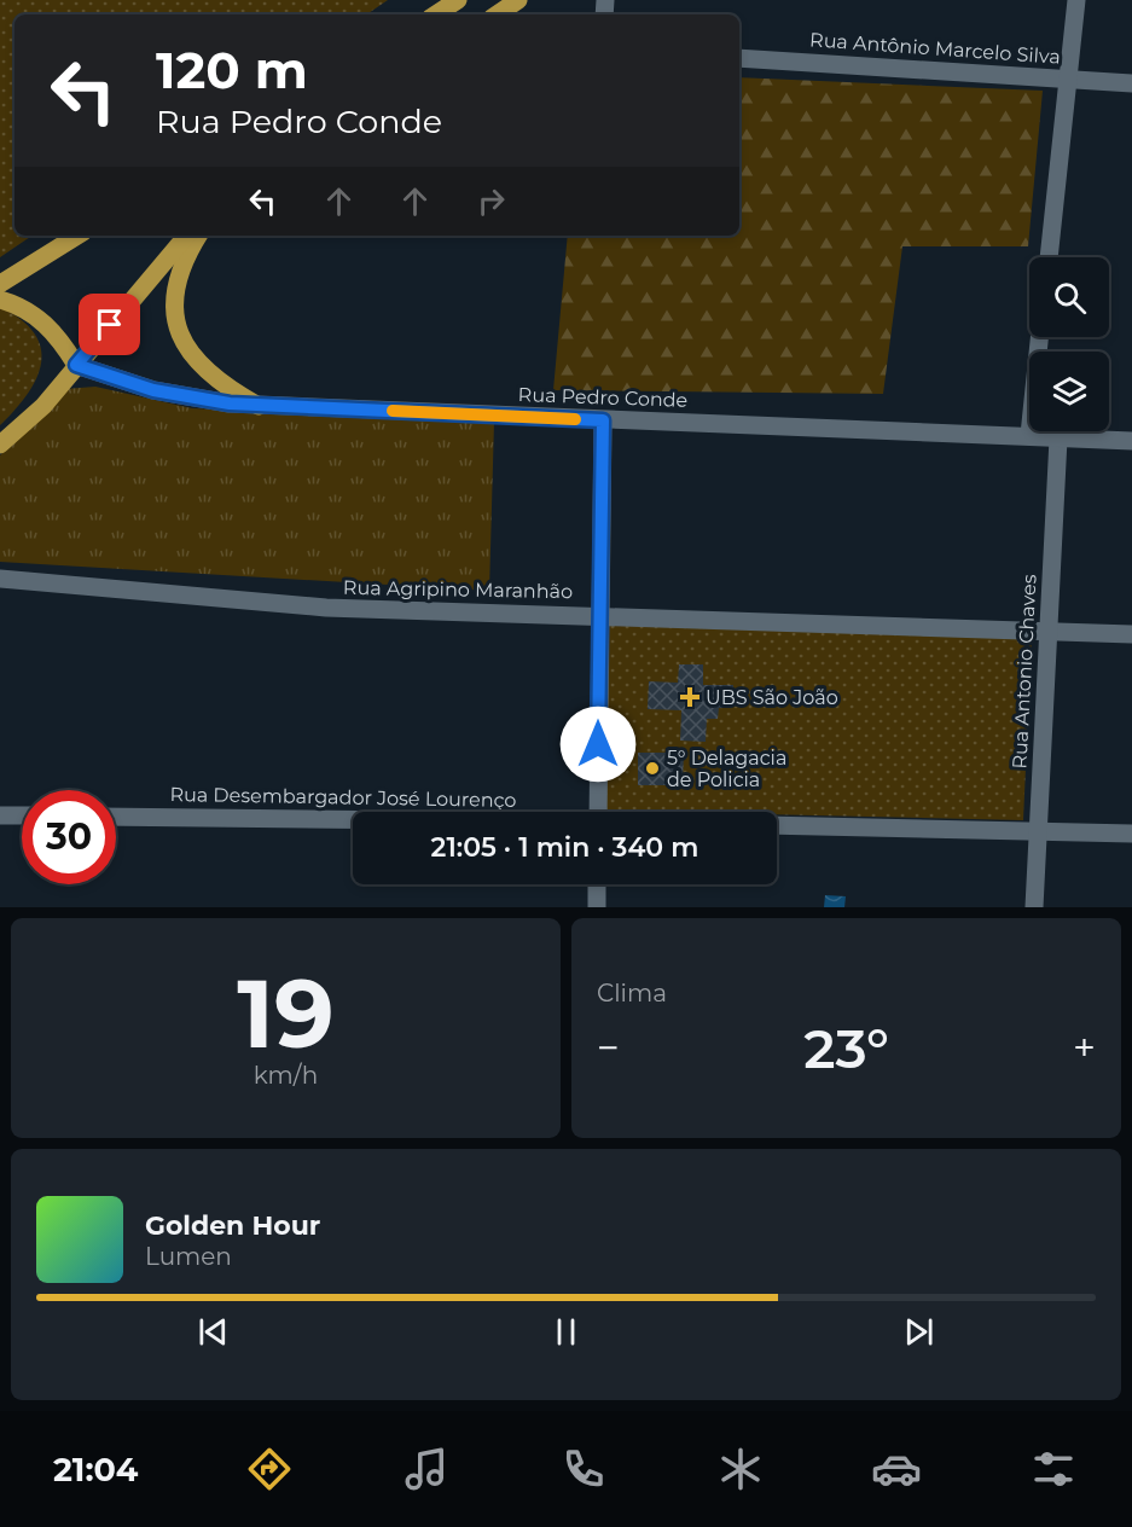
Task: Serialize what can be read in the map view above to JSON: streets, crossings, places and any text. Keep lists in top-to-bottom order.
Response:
{
  "streets": {
    "street": [
      "Rua Antônio Marcelo Silva",
      "Rua Pedro Conde",
      "Rua Agripino Maranhão",
      "Rua Antonio Chaves",
      "Rua Desembargador José Lourenço"
    ]
  },
  "crossings": [
    ["Rua Pedro Conde", "Rua Antonio Chaves"],
    ["Rua Agripino Maranhão", "Rua Antonio Chaves"]
  ],
  "places": {
    "health": ["UBS São João"],
    "other": ["5° Delagacia de Policia"]
  },
  "page": {
    "turn": ["120 m", "Rua Pedro Conde"],
    "limit": "30",
    "trip": "21:05 · 1 min · 340 m",
    "tile": [
      ["19", "km/h"],
      "Clima"
    ],
    "heat": ["−", "23°", "+"],
    "song": ["Golden Hour", "Lumen"],
    "tabs": "21:04"
  }
}
